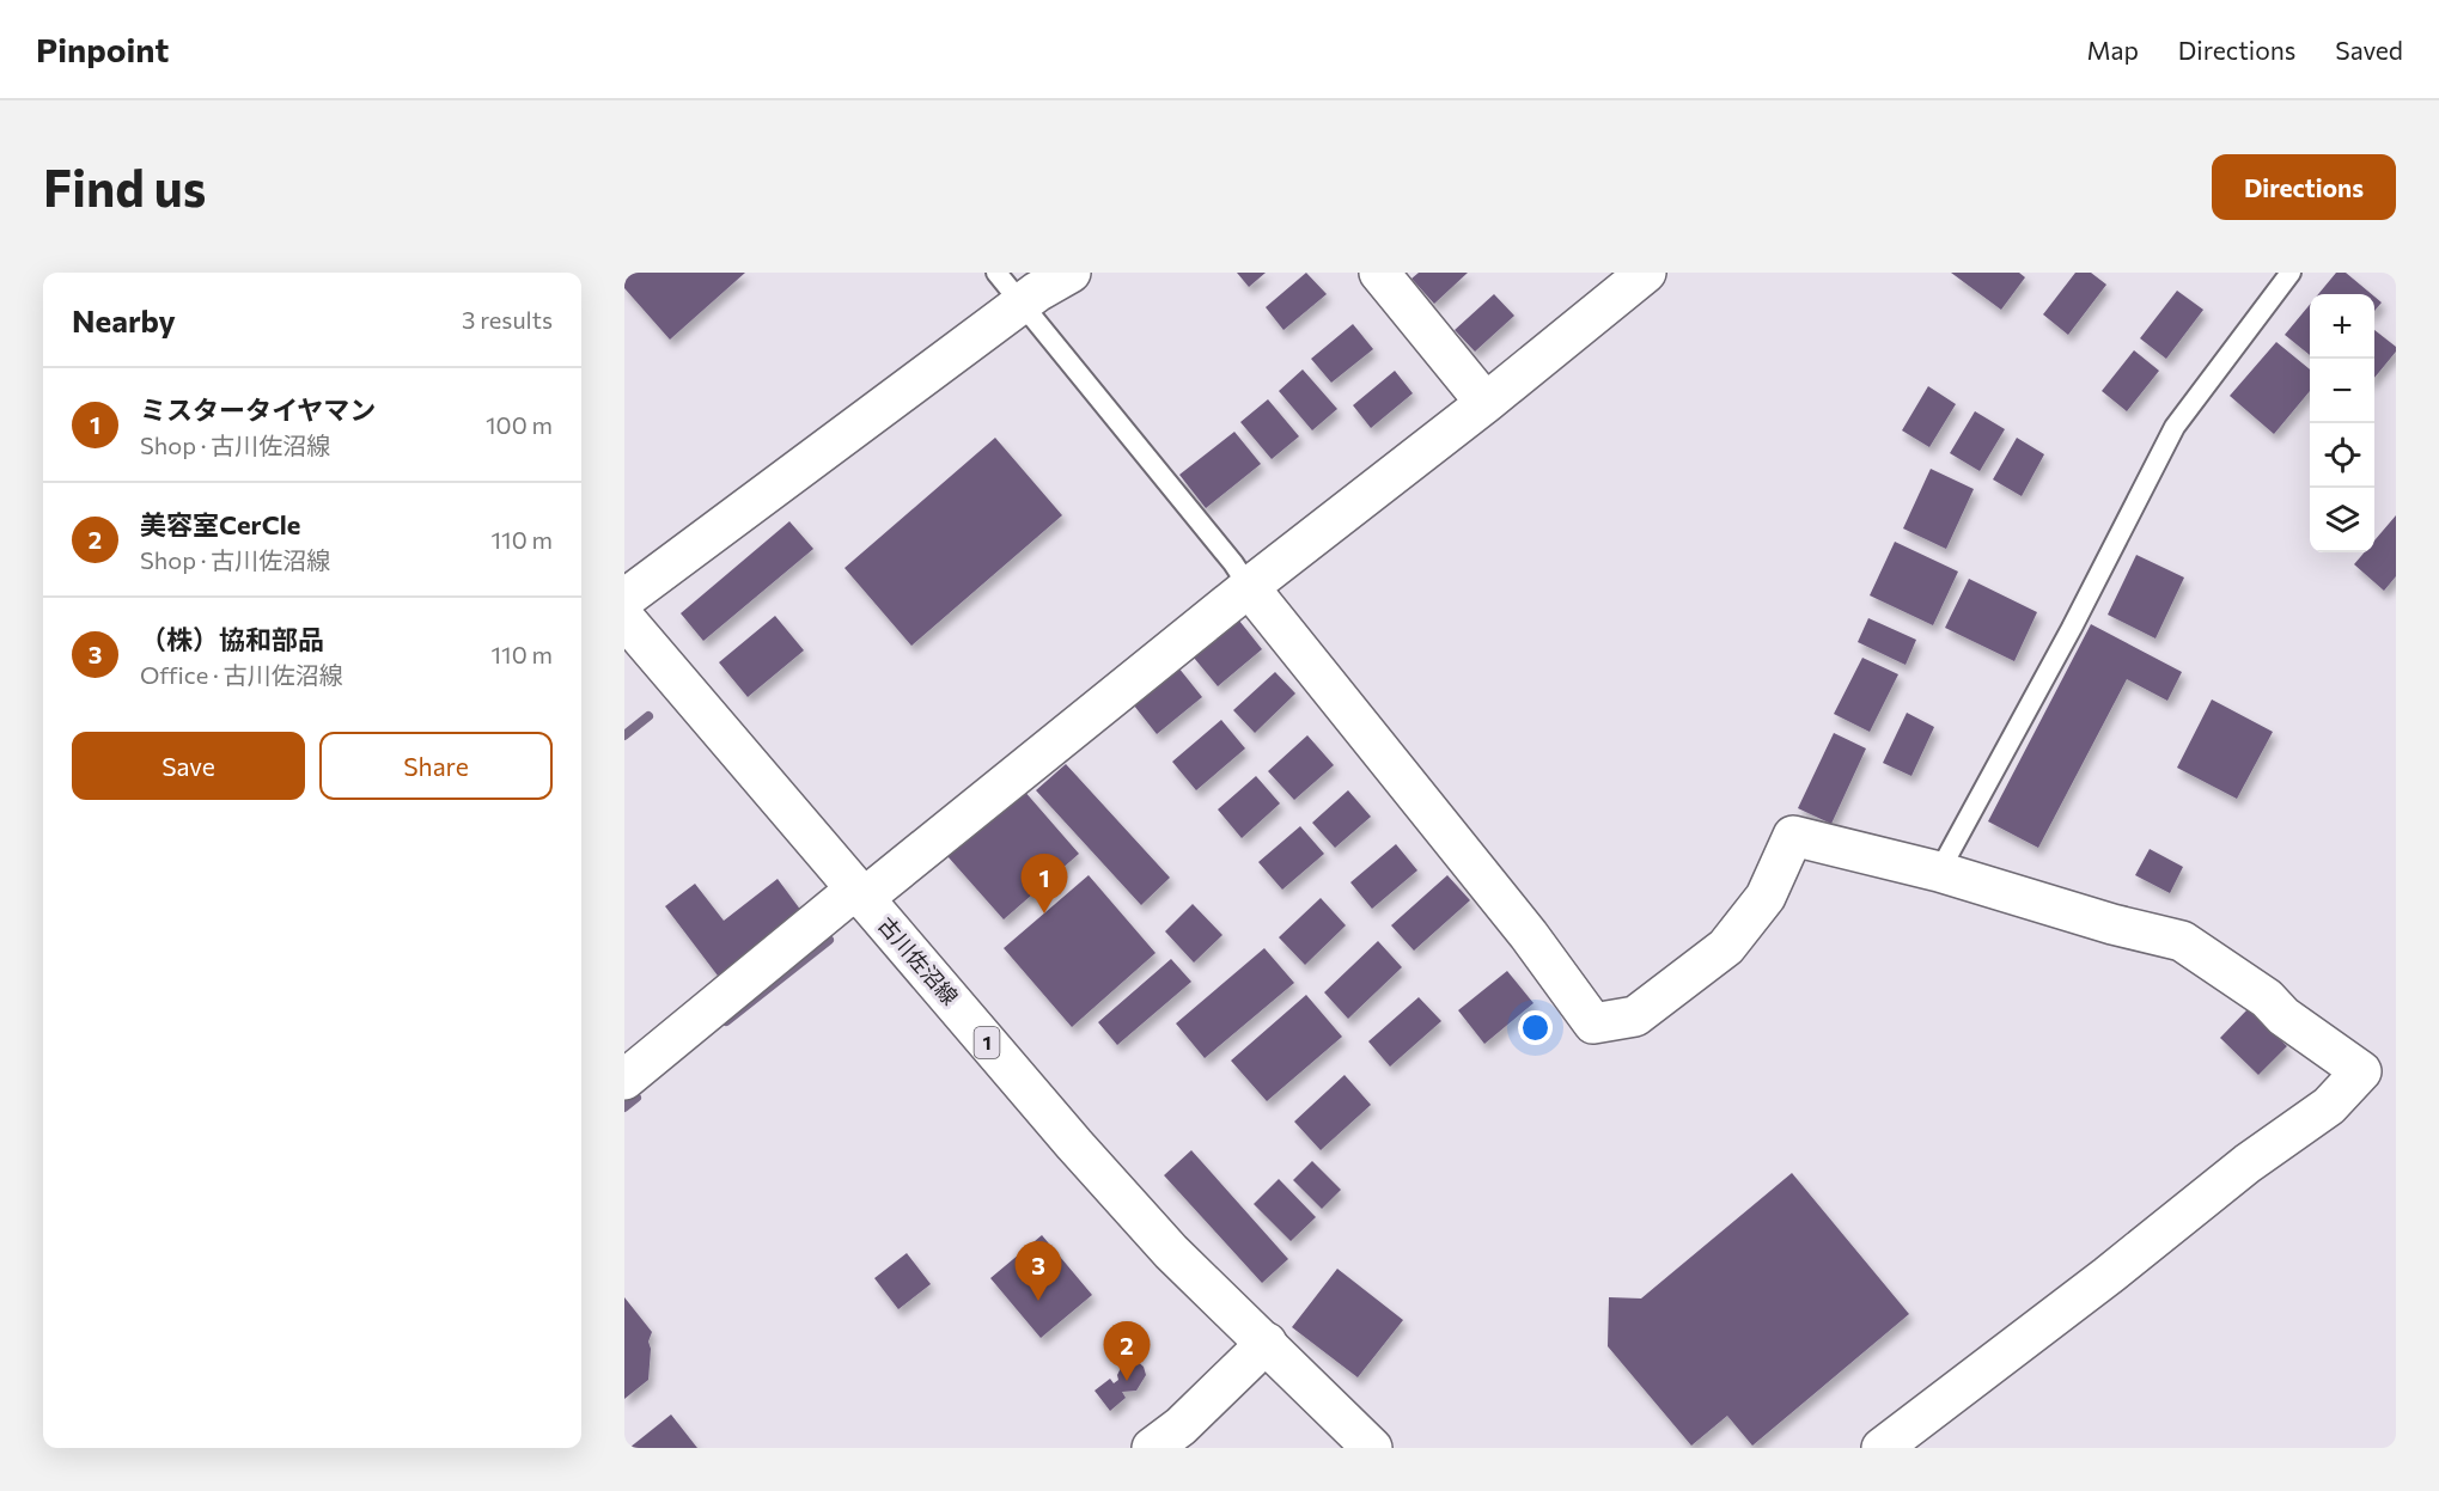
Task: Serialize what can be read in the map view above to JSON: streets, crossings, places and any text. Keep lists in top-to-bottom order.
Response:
{
  "streets": {
    "street": ["古川佐沼線", "1"]
  },
  "page": {
    "header": "Pinpoint",
    "nav": ["Map", "Directions", "Saved"],
    "buttons": [
      "Directions",
      ["Save", "Share"]
    ],
    "title": "Find us",
    "heading": ["Nearby", "3 results"],
    "map_buttons": ["+", "−"],
    "list": [
      {
        "mark": "1",
        "name": "ミスタータイヤマン",
        "note": "Shop · 古川佐沼線",
        "value": "100 m"
      },
      {
        "mark": "2",
        "name": "美容室CerCle",
        "note": "Shop · 古川佐沼線",
        "value": "110 m"
      },
      {
        "mark": "3",
        "name": "（株）協和部品",
        "note": "Office · 古川佐沼線",
        "value": "110 m"
      }
    ],
    "pins": ["1", "3", "2"]
  }
}
